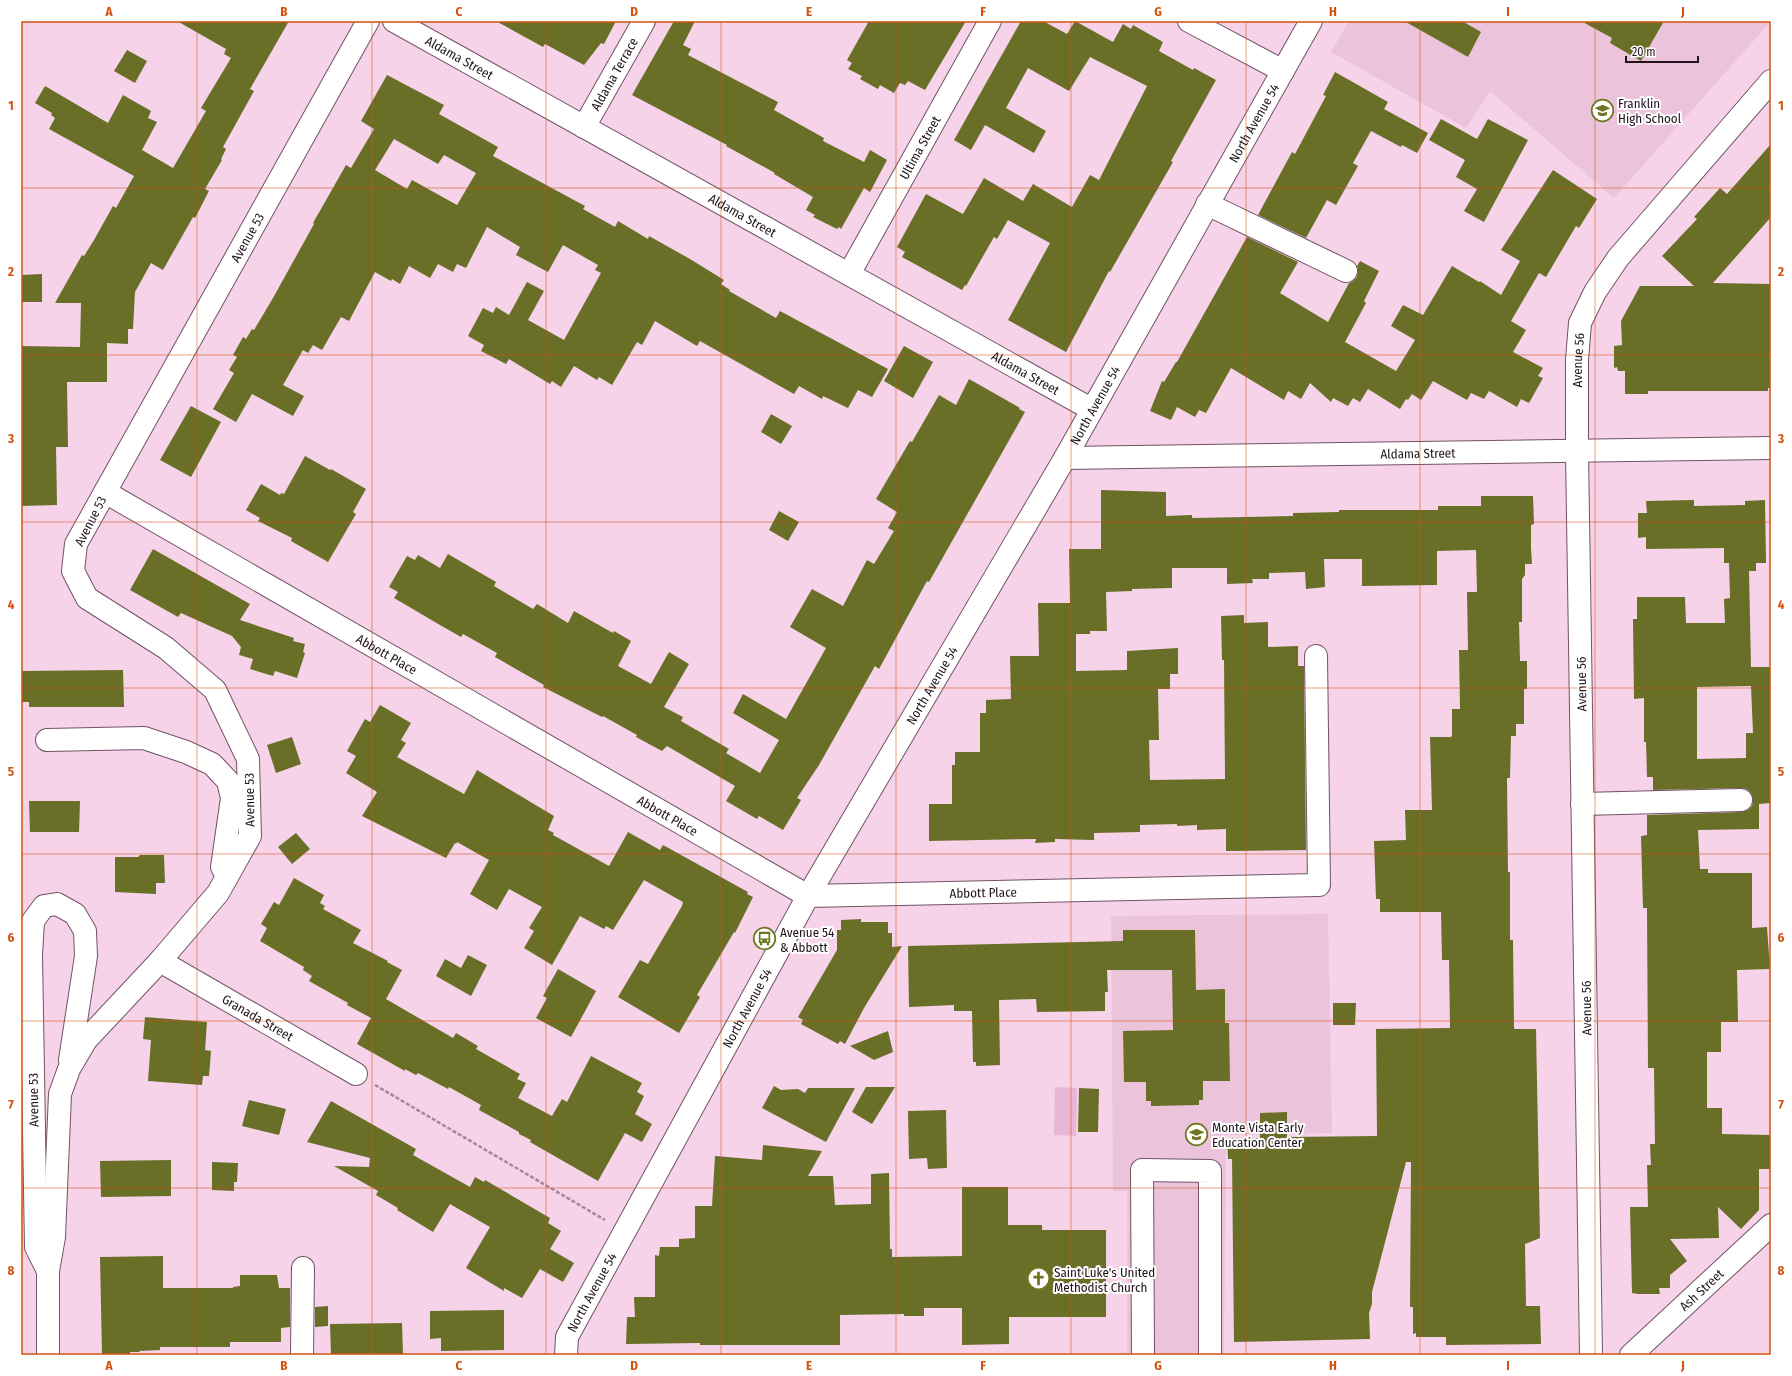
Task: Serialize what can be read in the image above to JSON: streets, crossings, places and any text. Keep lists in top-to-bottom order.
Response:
{
  "streets": {
    "street": [
      "Aldama Street",
      "Aldama Terrace",
      "North Avenue 54",
      "Ultima Street",
      "Avenue 53",
      "Avenue 56",
      "Abbott Place",
      "Granada Street",
      "Ash Street"
    ]
  },
  "crossings": [
    ["Aldama Street", "Aldama Terrace"],
    ["Aldama Street", "North Avenue 54"],
    ["Aldama Street", "Ultima Street"],
    ["Aldama Street", "Avenue 56"],
    ["North Avenue 54", "Abbott Place"],
    ["Avenue 53", "Abbott Place"],
    ["Avenue 53", "Granada Street"]
  ],
  "places": {
    "school or university": ["Franklin High School", "Monte Vista Early Education Center"],
    "bus stop": ["Avenue 54 & Abbott"],
    "church": ["Saint Luke's United Methodist Church"]
  },
  "scale_bar": "20 m",
  "grid": {
    "columns": [
      "A",
      "B",
      "C",
      "D",
      "E",
      "F",
      "G",
      "H",
      "I",
      "J"
    ],
    "rows": [
      "1",
      "2",
      "3",
      "4",
      "5",
      "6",
      "7",
      "8"
    ]
  }
}
